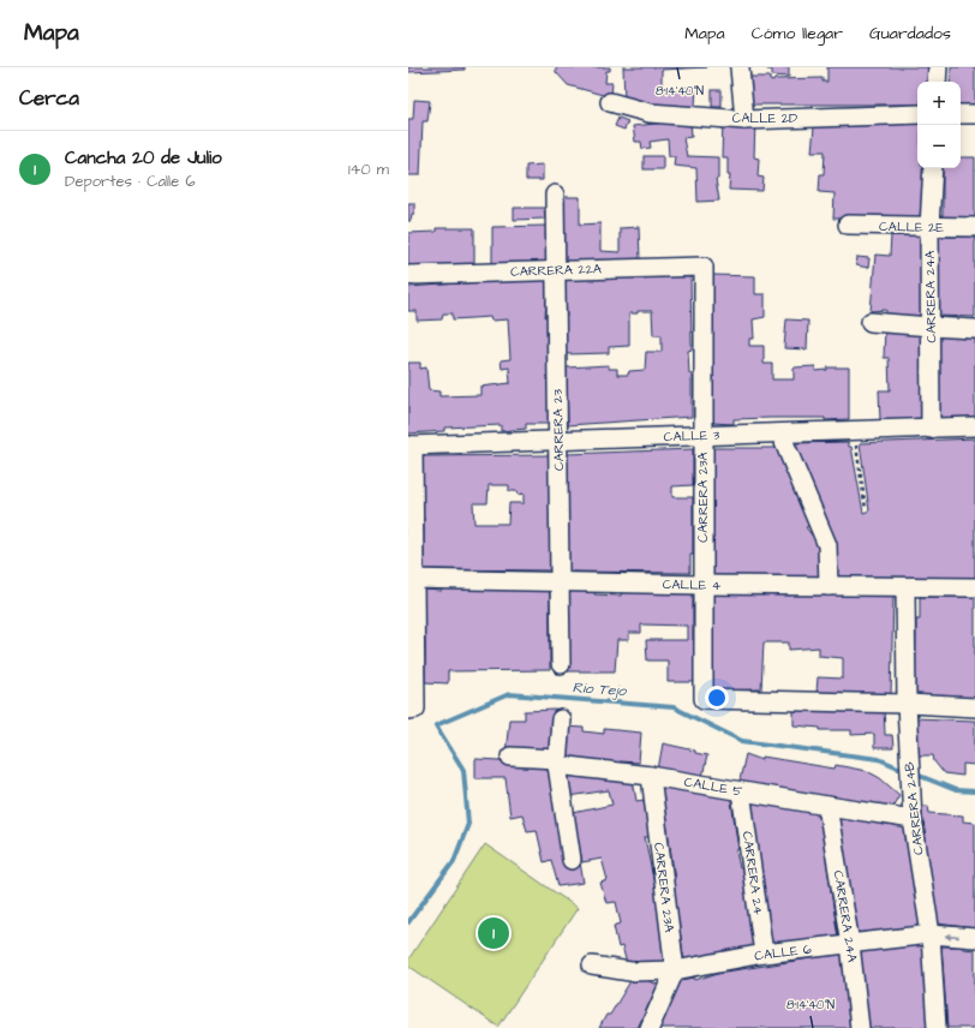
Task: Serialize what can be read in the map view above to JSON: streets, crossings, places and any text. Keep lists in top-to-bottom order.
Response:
{
  "streets": {
    "street": [
      "CALLE 2D",
      "CALLE 2E",
      "CARRERA 22A",
      "CARRERA 24A",
      "CARRERA 23",
      "CALLE 3",
      "CARRERA 23A",
      "CALLE 4",
      "CALLE 5",
      "CARRERA 24B",
      "CARRERA 24",
      "CALLE 6"
    ]
  },
  "crossings": [
    ["CALLE 2E", "CARRERA 24A"],
    ["CARRERA 22A", "CARRERA 23"],
    ["CARRERA 22A", "CARRERA 23A"],
    ["CARRERA 24A", "CALLE 3"],
    ["CARRERA 24A", "CALLE 5"],
    ["CARRERA 24A", "CALLE 6"],
    ["CARRERA 23", "CALLE 3"],
    ["CARRERA 23", "CALLE 4"],
    ["CALLE 3", "CARRERA 23A"],
    ["CARRERA 23A", "CALLE 4"],
    ["CARRERA 23A", "CALLE 5"],
    ["CARRERA 23A", "CARRERA 24B"],
    ["CARRERA 23A", "CALLE 6"],
    ["CALLE 4", "CARRERA 24B"],
    ["CALLE 5", "CARRERA 24B"],
    ["CALLE 5", "CARRERA 24"],
    ["CARRERA 24B", "CALLE 6"],
    ["CARRERA 24", "CALLE 6"]
  ],
  "water": ["Rio Tejo"],
  "page": {
    "header": "Mapa",
    "nav": ["Mapa", "Cómo llegar", "Guardados"],
    "heading": "Cerca",
    "map_buttons": ["+", "−"],
    "list": [
      {
        "mark": "1",
        "name": "Cancha 20 de Julio",
        "note": "Deportes · Calle 6",
        "value": "140 m"
      }
    ],
    "pins": "1"
  },
  "coordinates": ["8°14'40\"N"]
}
